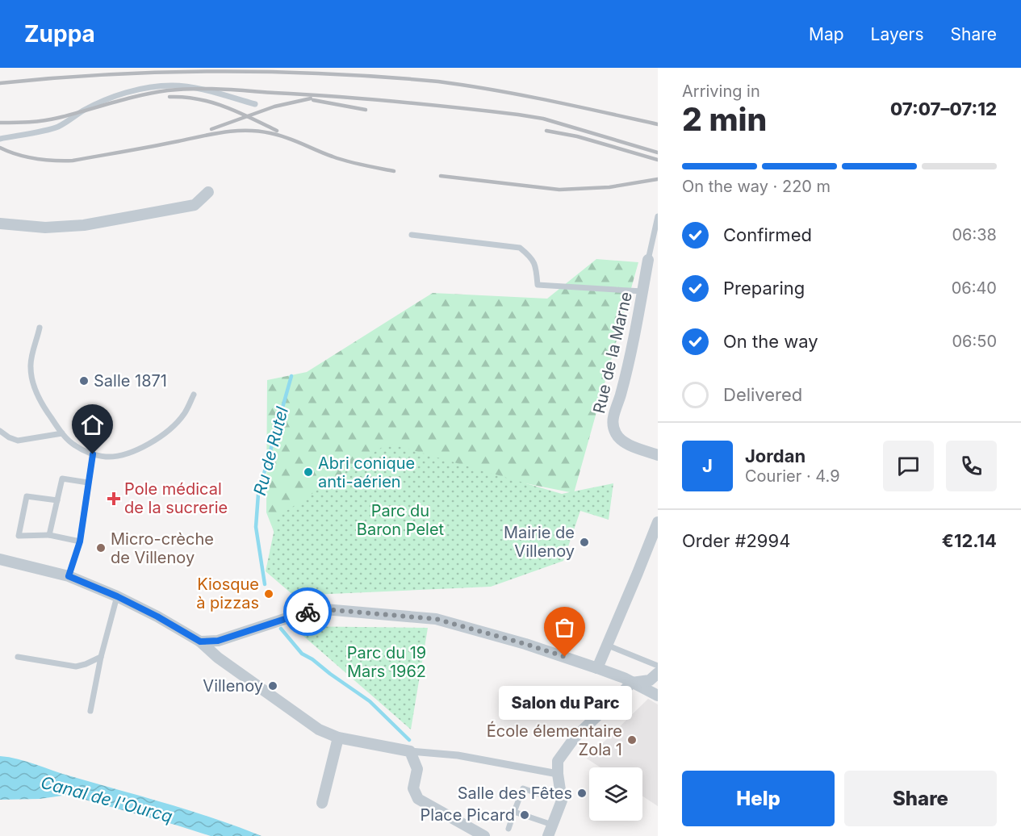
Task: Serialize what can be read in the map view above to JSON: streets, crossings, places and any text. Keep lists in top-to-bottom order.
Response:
{
  "streets": {
    "street": ["Rue de la Marne"]
  },
  "water": ["Ru de Rutel", "Canal de l'Ourcq"],
  "parks": ["Parc du Baron Pelet", "Parc du 19 Mars 1962"],
  "places": {
    "other": [
      "Salle 1871",
      "Abri conique anti-aérien",
      "Mairie de Villenoy",
      "Micro-crèche de Villenoy",
      "Kiosque à pizzas",
      "Salon du Parc",
      "Villenoy",
      "École élementaire Zola 1",
      "Salle des Fêtes",
      "Place Picard"
    ],
    "health": ["Pole médical de la sucrerie"]
  },
  "page": {
    "header": "Zuppa",
    "nav": ["Map", "Layers", "Share"],
    "heading": ["2 min", "Arriving in", "07:07–07:12"],
    "panel": [
      "Jordan",
      "Courier · 4.9",
      "Order #2994",
      "€12.14"
    ],
    "bar": "On the way · 220 m",
    "list": [
      ["Confirmed", "06:38"],
      ["Preparing", "06:40"],
      ["On the way", "06:50"],
      "Delivered"
    ],
    "round": "J",
    "bubble": "Salon du Parc",
    "buttons": ["Help", "Share"]
  }
}
